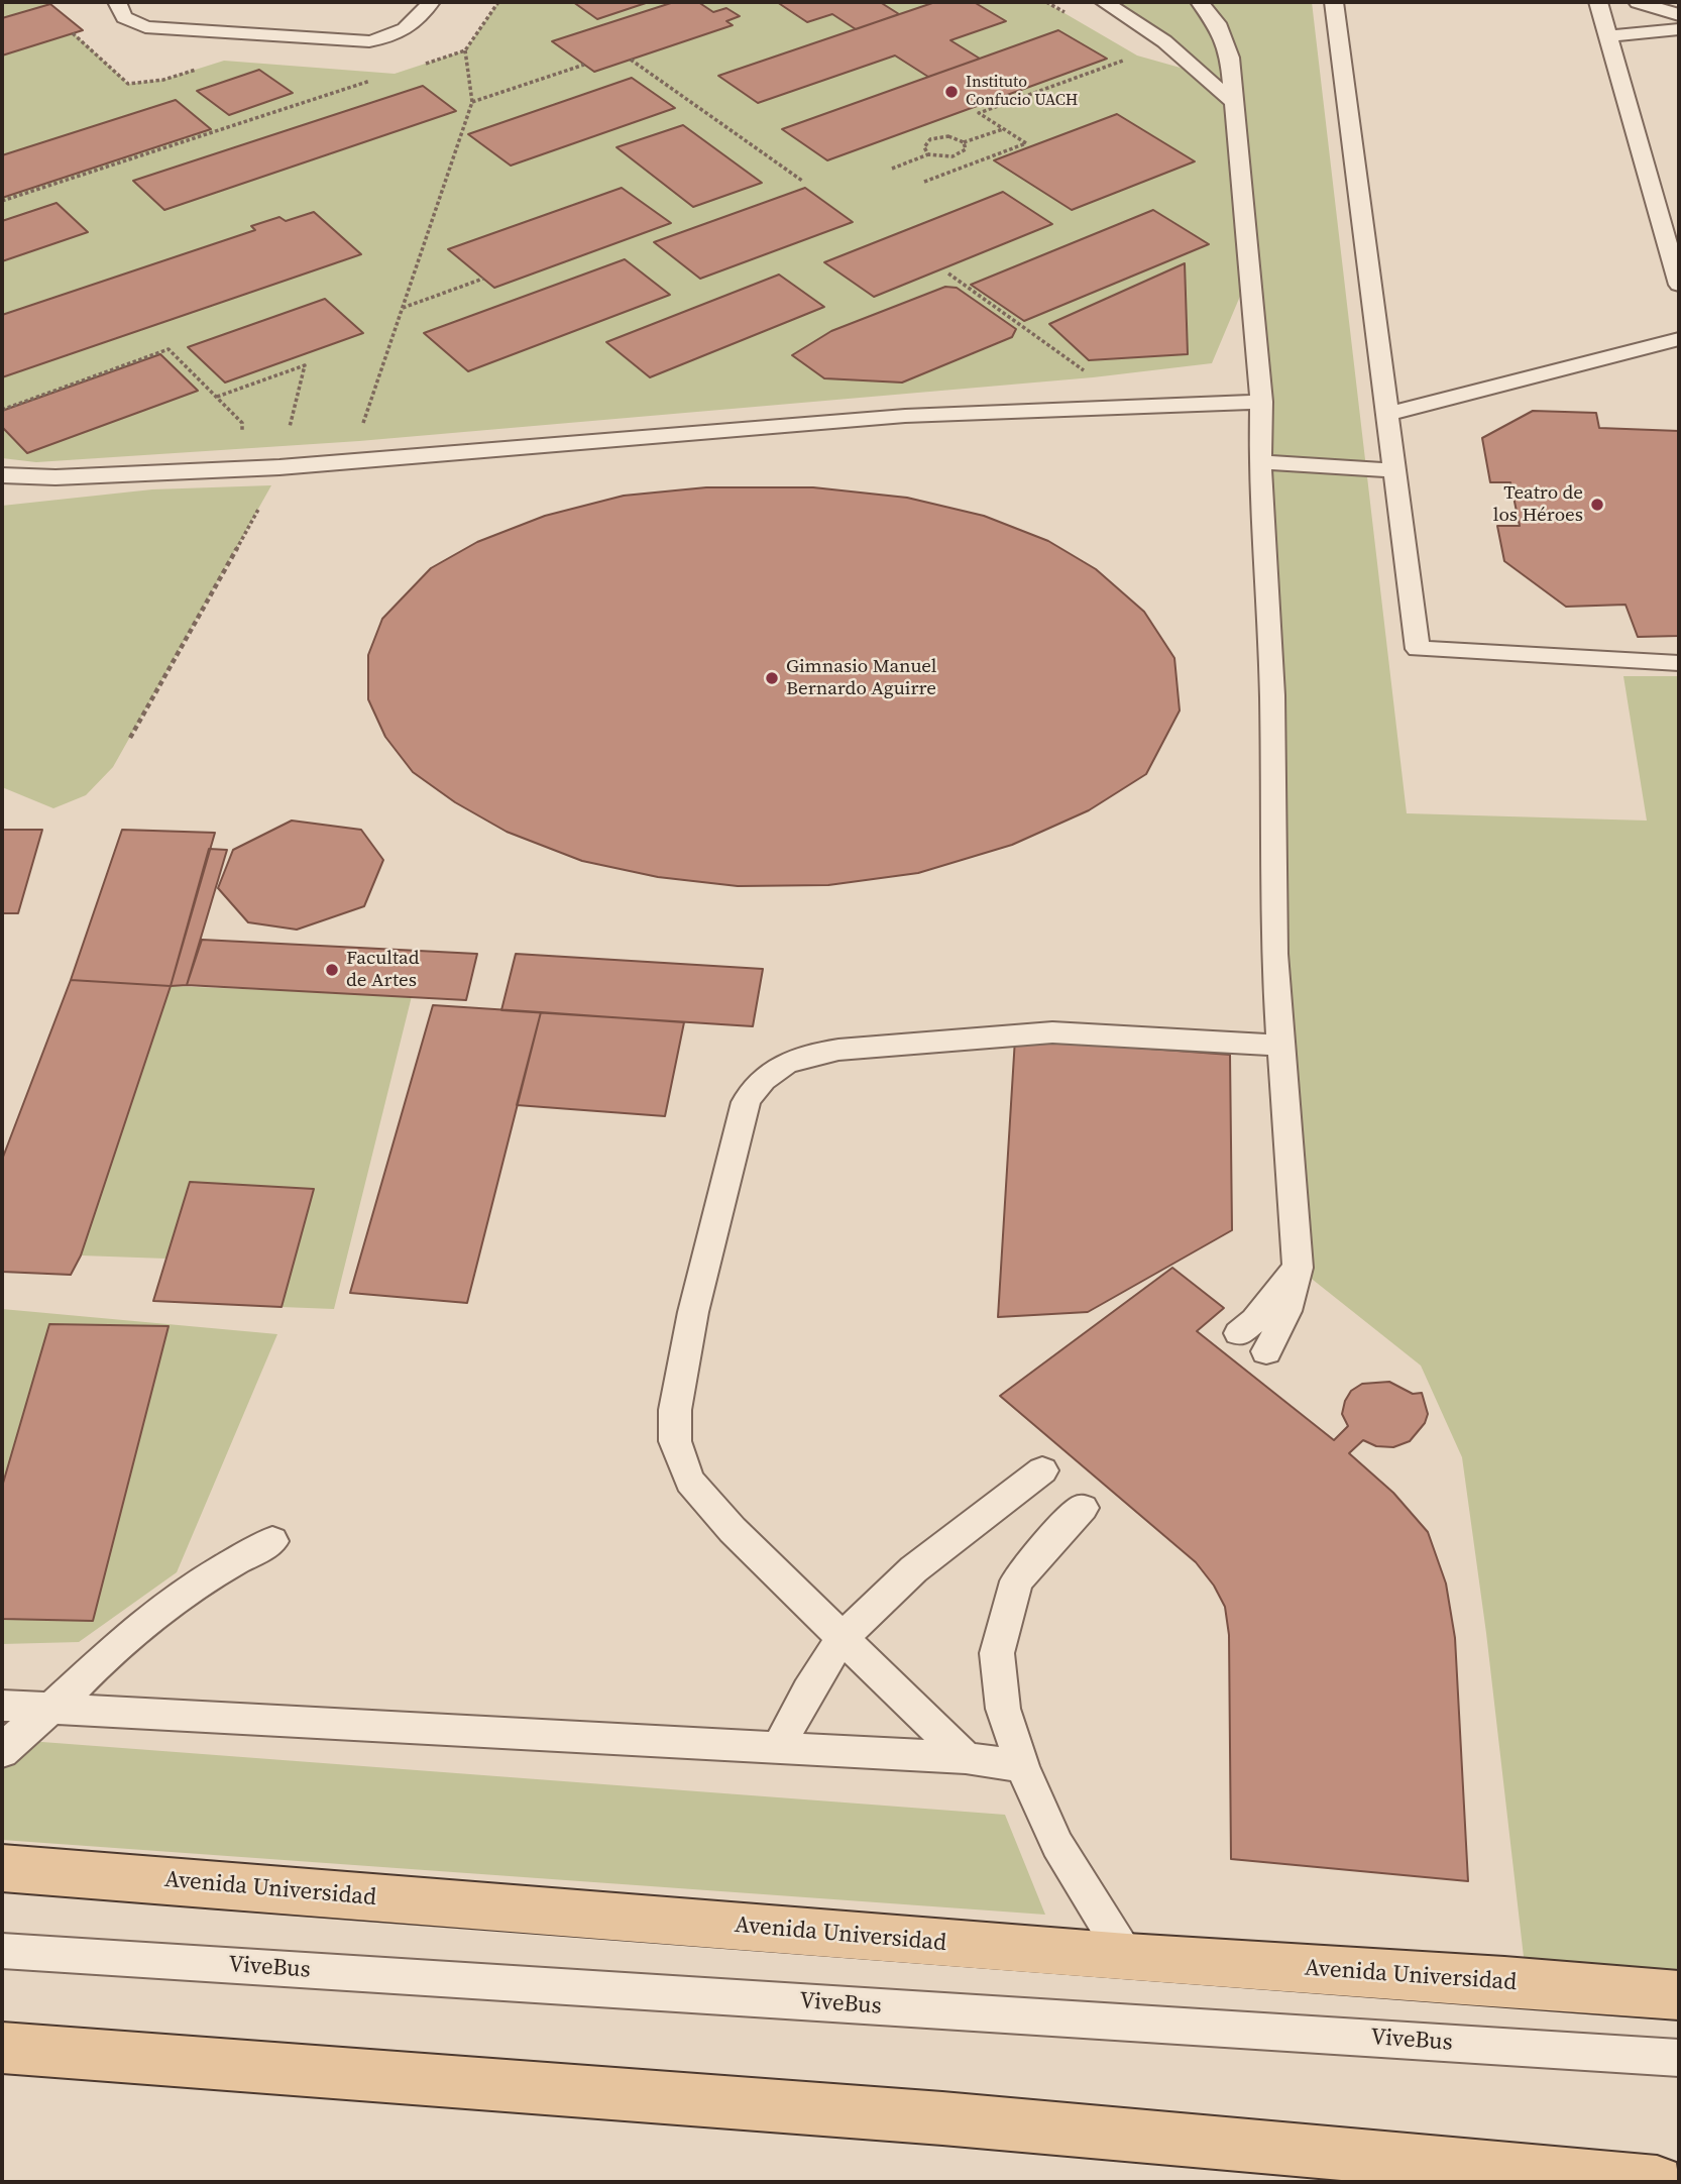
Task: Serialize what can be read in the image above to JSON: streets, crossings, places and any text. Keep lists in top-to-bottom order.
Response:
{
  "streets": {
    "main road": ["Avenida Universidad"],
    "lane": ["ViveBus"]
  },
  "places": [
    "Instituto Confucio UACH",
    "Teatro de los Héroes",
    "Gimnasio Manuel Bernardo Aguirre",
    "Facultad de Artes"
  ]
}
